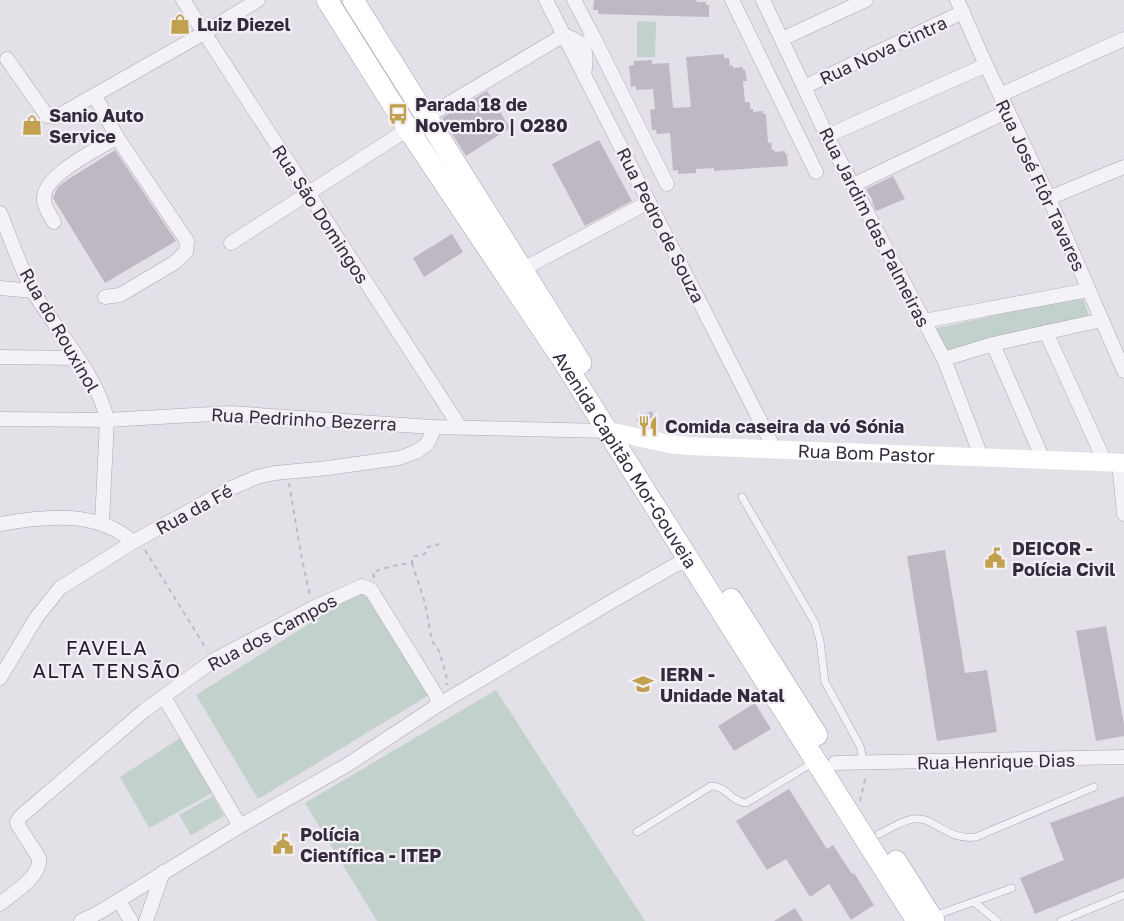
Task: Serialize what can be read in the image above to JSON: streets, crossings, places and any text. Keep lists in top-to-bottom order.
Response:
{
  "streets": {
    "main road": ["Rua Bom Pastor", "Avenida Capitão Mor-Gouveia"],
    "street": [
      "Rua Nova Cintra",
      "Rua José Flôr Tavares",
      "Rua São Domingos",
      "Rua Pedro de Souza",
      "Rua Jardim das Palmeiras",
      "Rua do Rouxinol",
      "Rua Pedrinho Bezerra",
      "Rua da Fé",
      "Rua dos Campos",
      "Rua Henrique Dias"
    ]
  },
  "crossings": [
    ["Rua Nova Cintra", "Rua José Flôr Tavares"],
    ["Rua Nova Cintra", "Rua Jardim das Palmeiras"],
    ["Rua São Domingos", "Rua Pedrinho Bezerra"],
    ["Rua Pedro de Souza", "Rua Bom Pastor"],
    ["Rua Jardim das Palmeiras", "Rua Bom Pastor"],
    ["Rua do Rouxinol", "Rua Pedrinho Bezerra"],
    ["Rua Pedrinho Bezerra", "Rua Bom Pastor"],
    ["Rua Pedrinho Bezerra", "Avenida Capitão Mor-Gouveia"],
    ["Rua Pedrinho Bezerra", "Rua da Fé"],
    ["Rua Bom Pastor", "Avenida Capitão Mor-Gouveia"],
    ["Avenida Capitão Mor-Gouveia", "Rua Henrique Dias"]
  ],
  "districts": ["FAVELA ALTA TENSÃO"],
  "places": {
    "shop": ["Luiz Diezel", "Sanio Auto Service"],
    "bus stop": ["Parada 18 de Novembro | O280"],
    "restaurant": ["Comida caseira da vó Sónia"],
    "public building": ["DEICOR - Polícia Civil", "Polícia Científica - ITEP"],
    "school or university": ["IERN - Unidade Natal"]
  }
}
